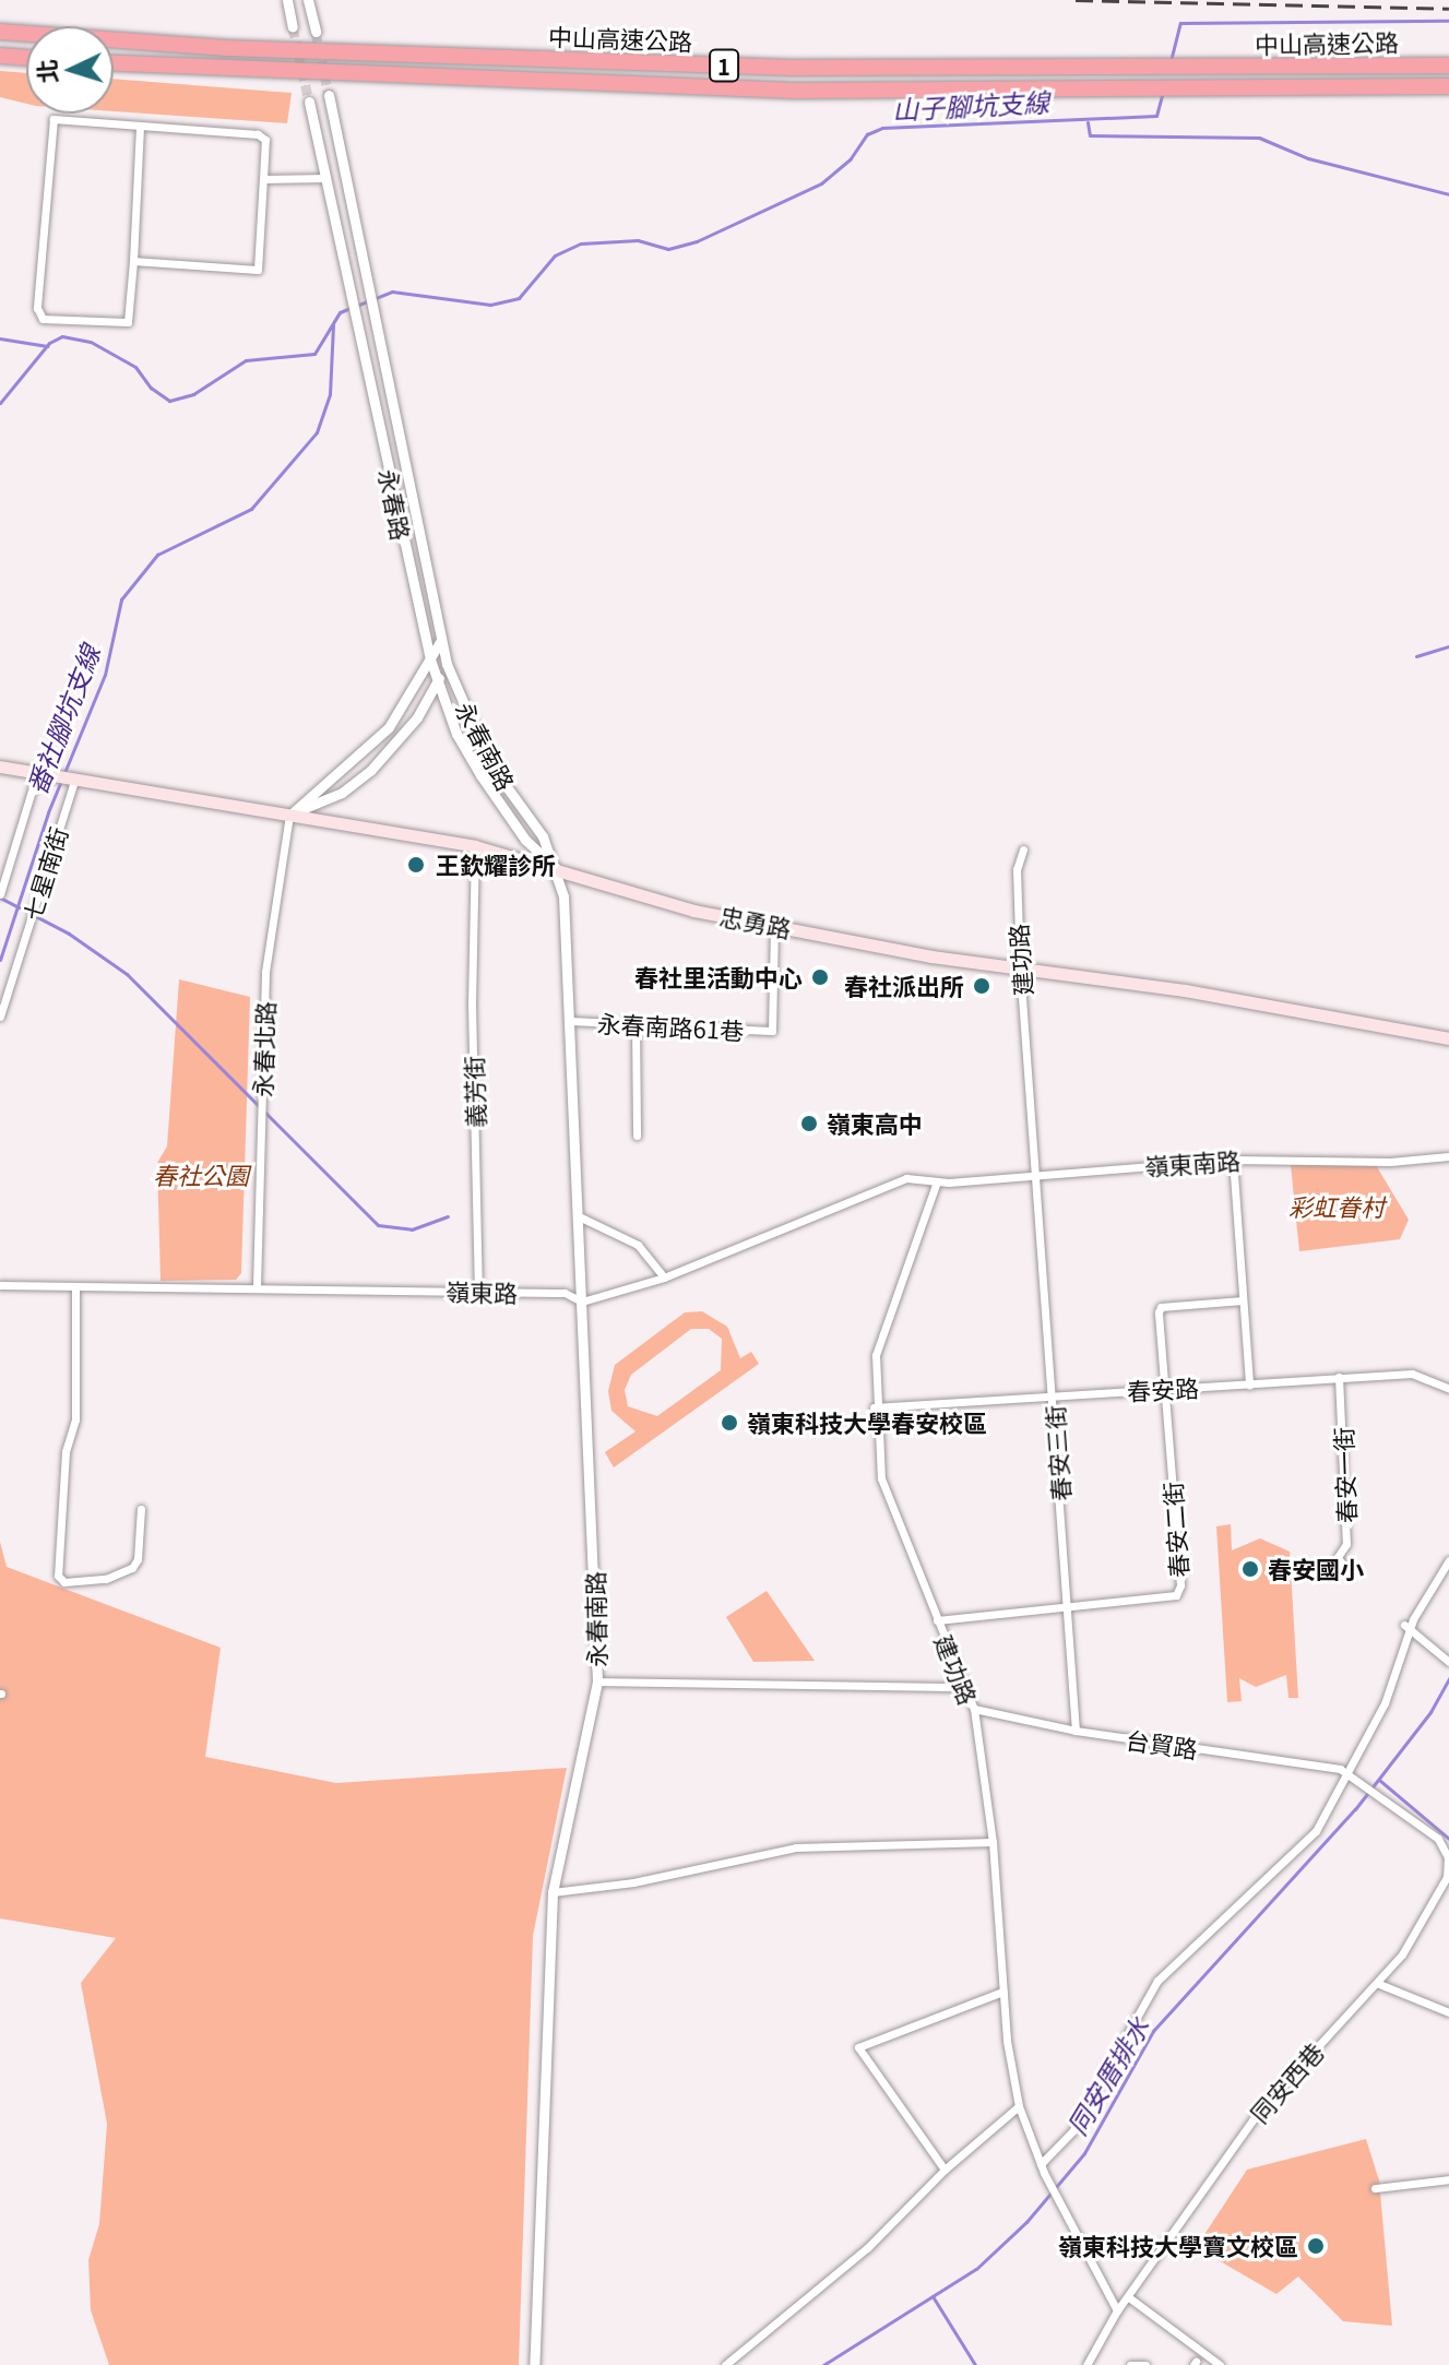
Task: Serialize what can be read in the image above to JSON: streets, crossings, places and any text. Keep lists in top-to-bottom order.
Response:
{
  "streets": {
    "highway": ["中山高速公路", "1"],
    "main road": ["忠勇路"],
    "street": [
      "永春路",
      "永春南路",
      "七星南街",
      "建功路",
      "永春南路61巷",
      "永春北路",
      "義芳街",
      "嶺東南路",
      "嶺東路",
      "春安路",
      "春安三街",
      "春安一街",
      "春安二街",
      "台貿路",
      "同安西巷"
    ]
  },
  "crossings": [
    ["永春路", "永春南路"],
    ["永春南路", "忠勇路"],
    ["永春南路", "永春南路61巷"],
    ["永春南路", "嶺東路"],
    ["七星南街", "忠勇路"],
    ["忠勇路", "建功路"],
    ["忠勇路", "永春南路61巷"],
    ["忠勇路", "永春北路"],
    ["忠勇路", "義芳街"],
    ["建功路", "嶺東南路"],
    ["建功路", "嶺東路"],
    ["建功路", "春安路"],
    ["建功路", "春安三街"],
    ["建功路", "春安二街"],
    ["建功路", "台貿路"],
    ["建功路", "同安西巷"],
    ["永春北路", "嶺東路"],
    ["義芳街", "嶺東路"],
    ["嶺東南路", "嶺東路"],
    ["嶺東南路", "春安三街"],
    ["春安路", "春安三街"],
    ["春安路", "春安一街"],
    ["春安路", "春安二街"],
    ["春安三街", "春安二街"],
    ["春安三街", "台貿路"]
  ],
  "water": ["山子腳坑支線", "番社腳坑支線", "同安厝排水"],
  "parks": ["春社公園", "彩虹眷村"],
  "places": [
    "王欽耀診所",
    "春社里活動中心",
    "春社派出所",
    "嶺東高中",
    "嶺東科技大學春安校區",
    "春安國小",
    "嶺東科技大學寶文校區"
  ],
  "north": "left"
}
